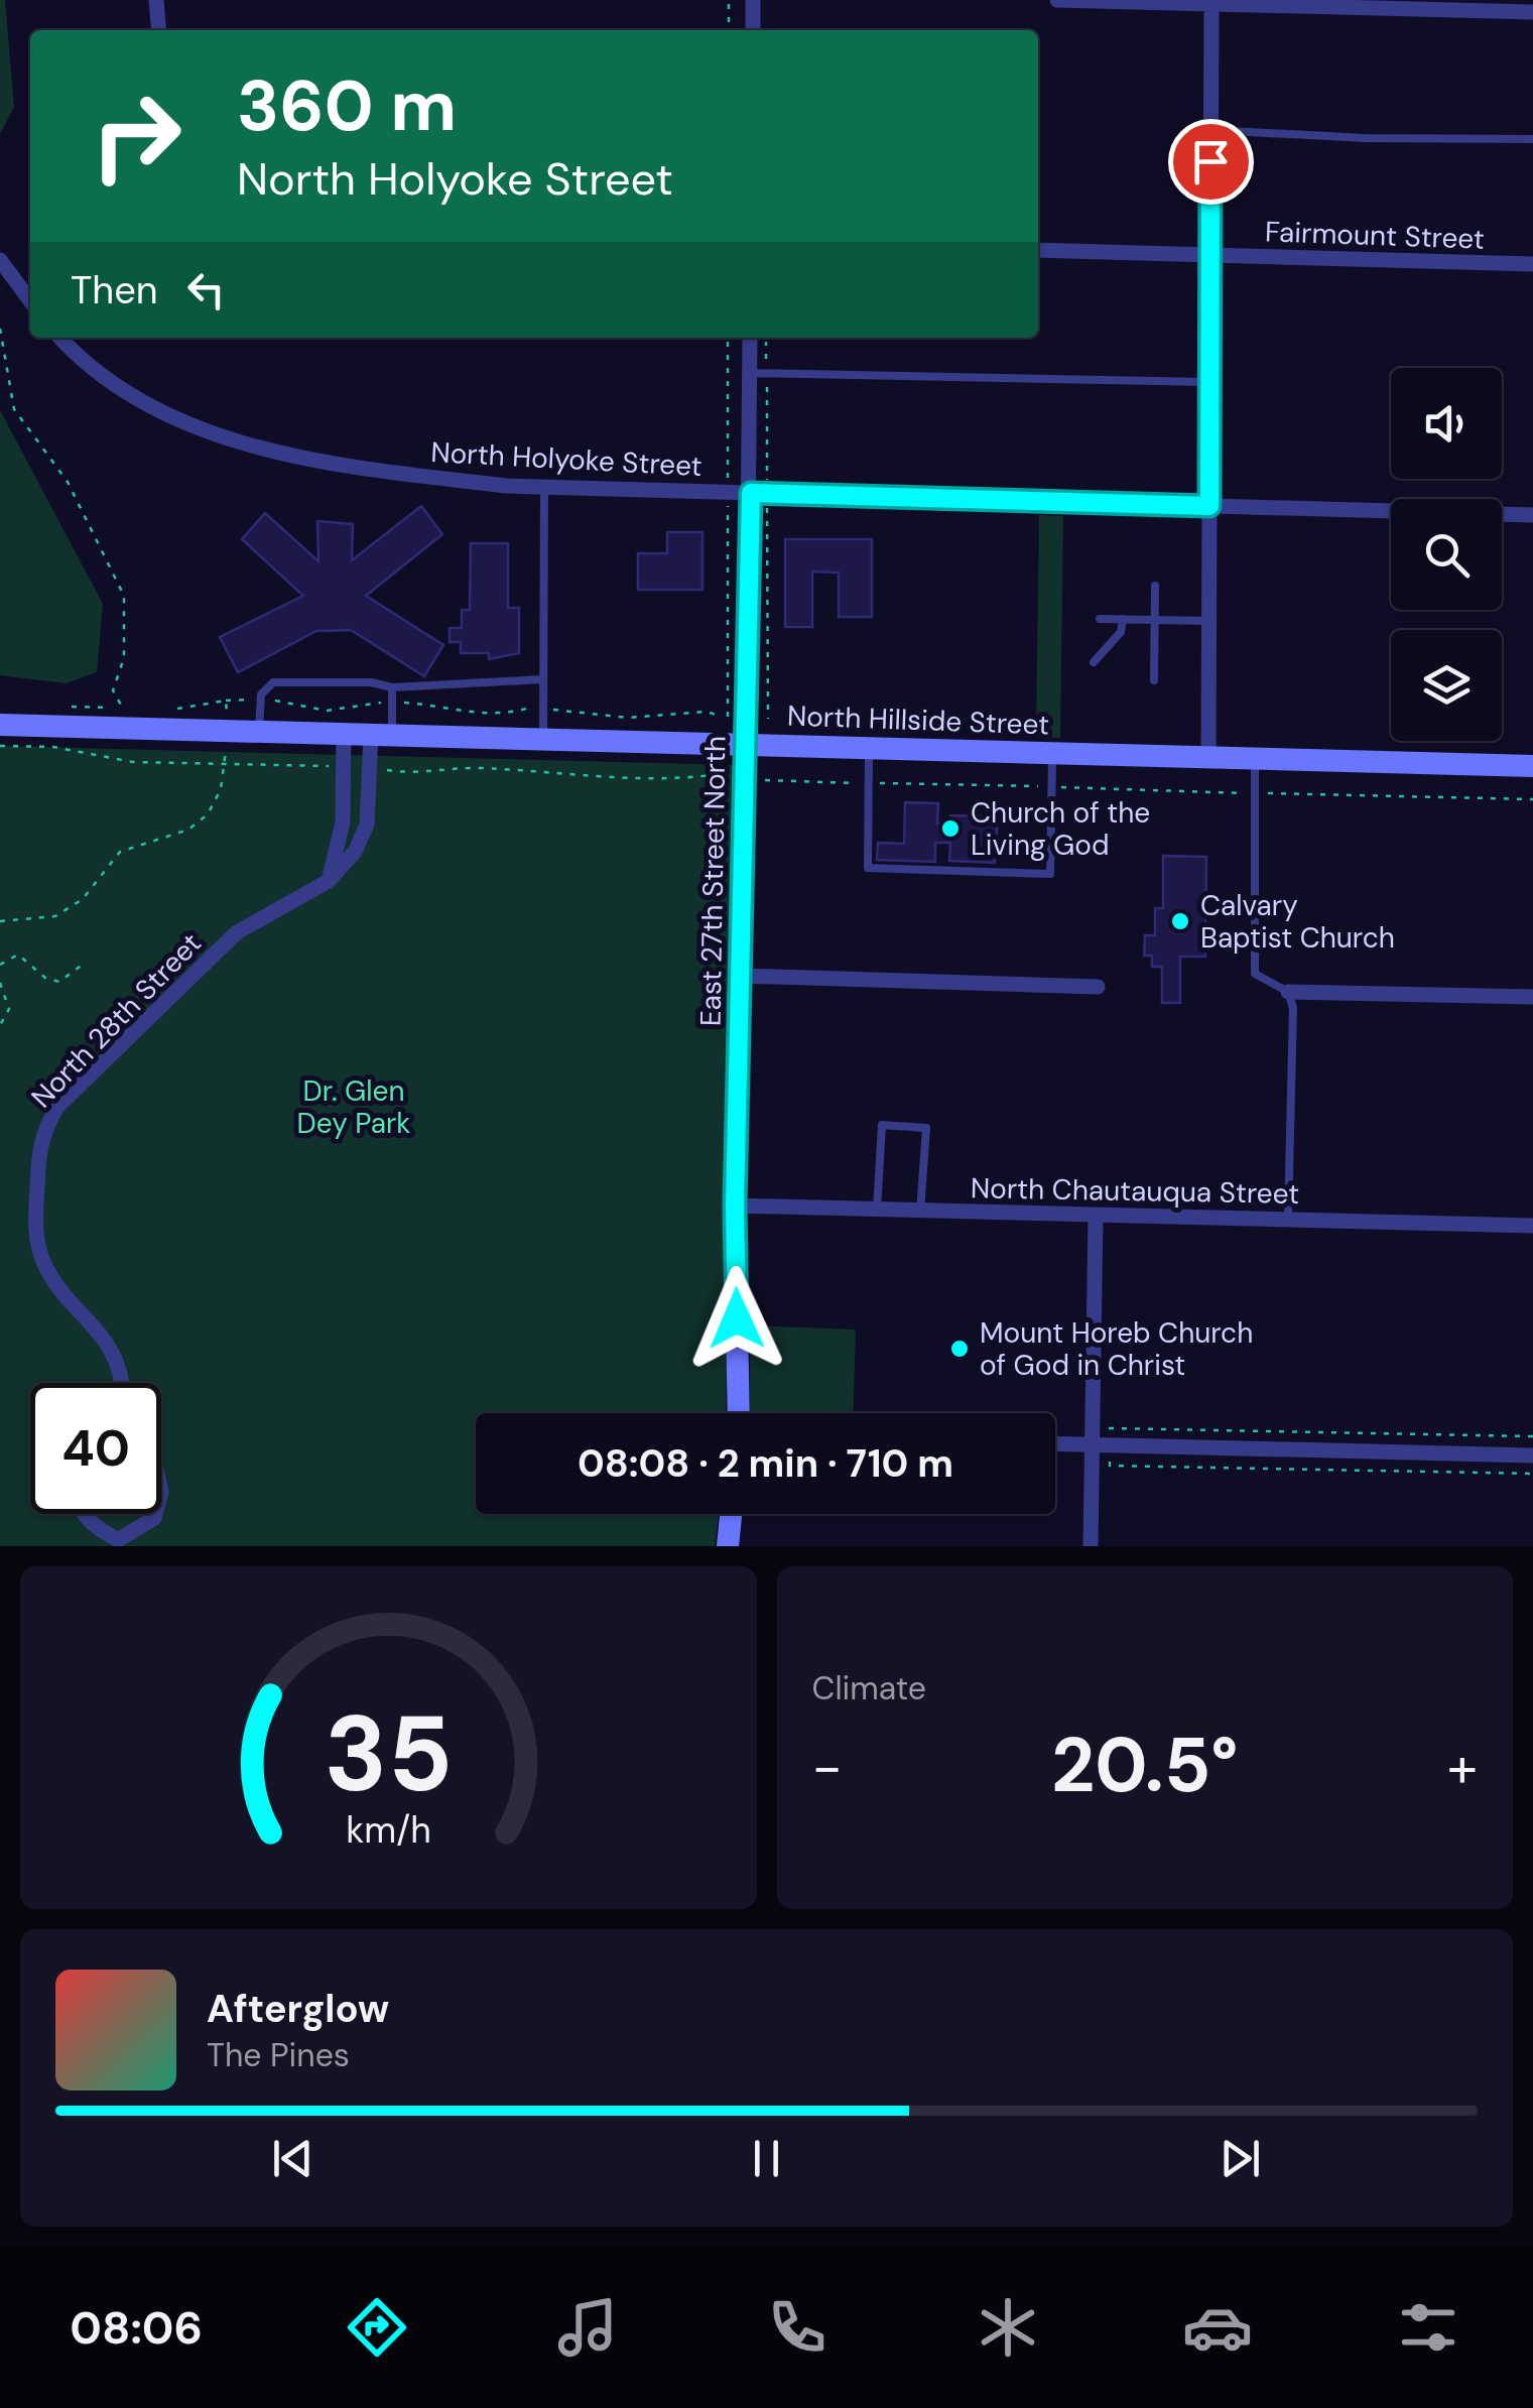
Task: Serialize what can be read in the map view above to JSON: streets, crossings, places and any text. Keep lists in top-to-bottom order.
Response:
{
  "streets": {
    "main road": ["North Hillside Street", "East 27th Street North"],
    "street": [
      "Fairmount Street",
      "North Holyoke Street",
      "North 28th Street",
      "North Chautauqua Street"
    ]
  },
  "crossings": [
    ["North Holyoke Street", "East 27th Street North"],
    ["North Hillside Street", "East 27th Street North"],
    ["North Hillside Street", "North 28th Street"],
    ["East 27th Street North", "North Chautauqua Street"]
  ],
  "parks": ["Dr. Glen Dey Park"],
  "places": ["Church of the Living God", "Calvary Baptist Church", "Mount Horeb Church of God in Christ"],
  "page": {
    "turn": ["360 m", "North Holyoke Street"],
    "then": "Then",
    "limit": "40",
    "trip": "08:08 · 2 min · 710 m",
    "tile": "Climate",
    "heat": ["−", "20.5°", "+"],
    "song": ["Afterglow", "The Pines"],
    "tabs": "08:06",
    "gauge": ["35", "km/h"]
  }
}
